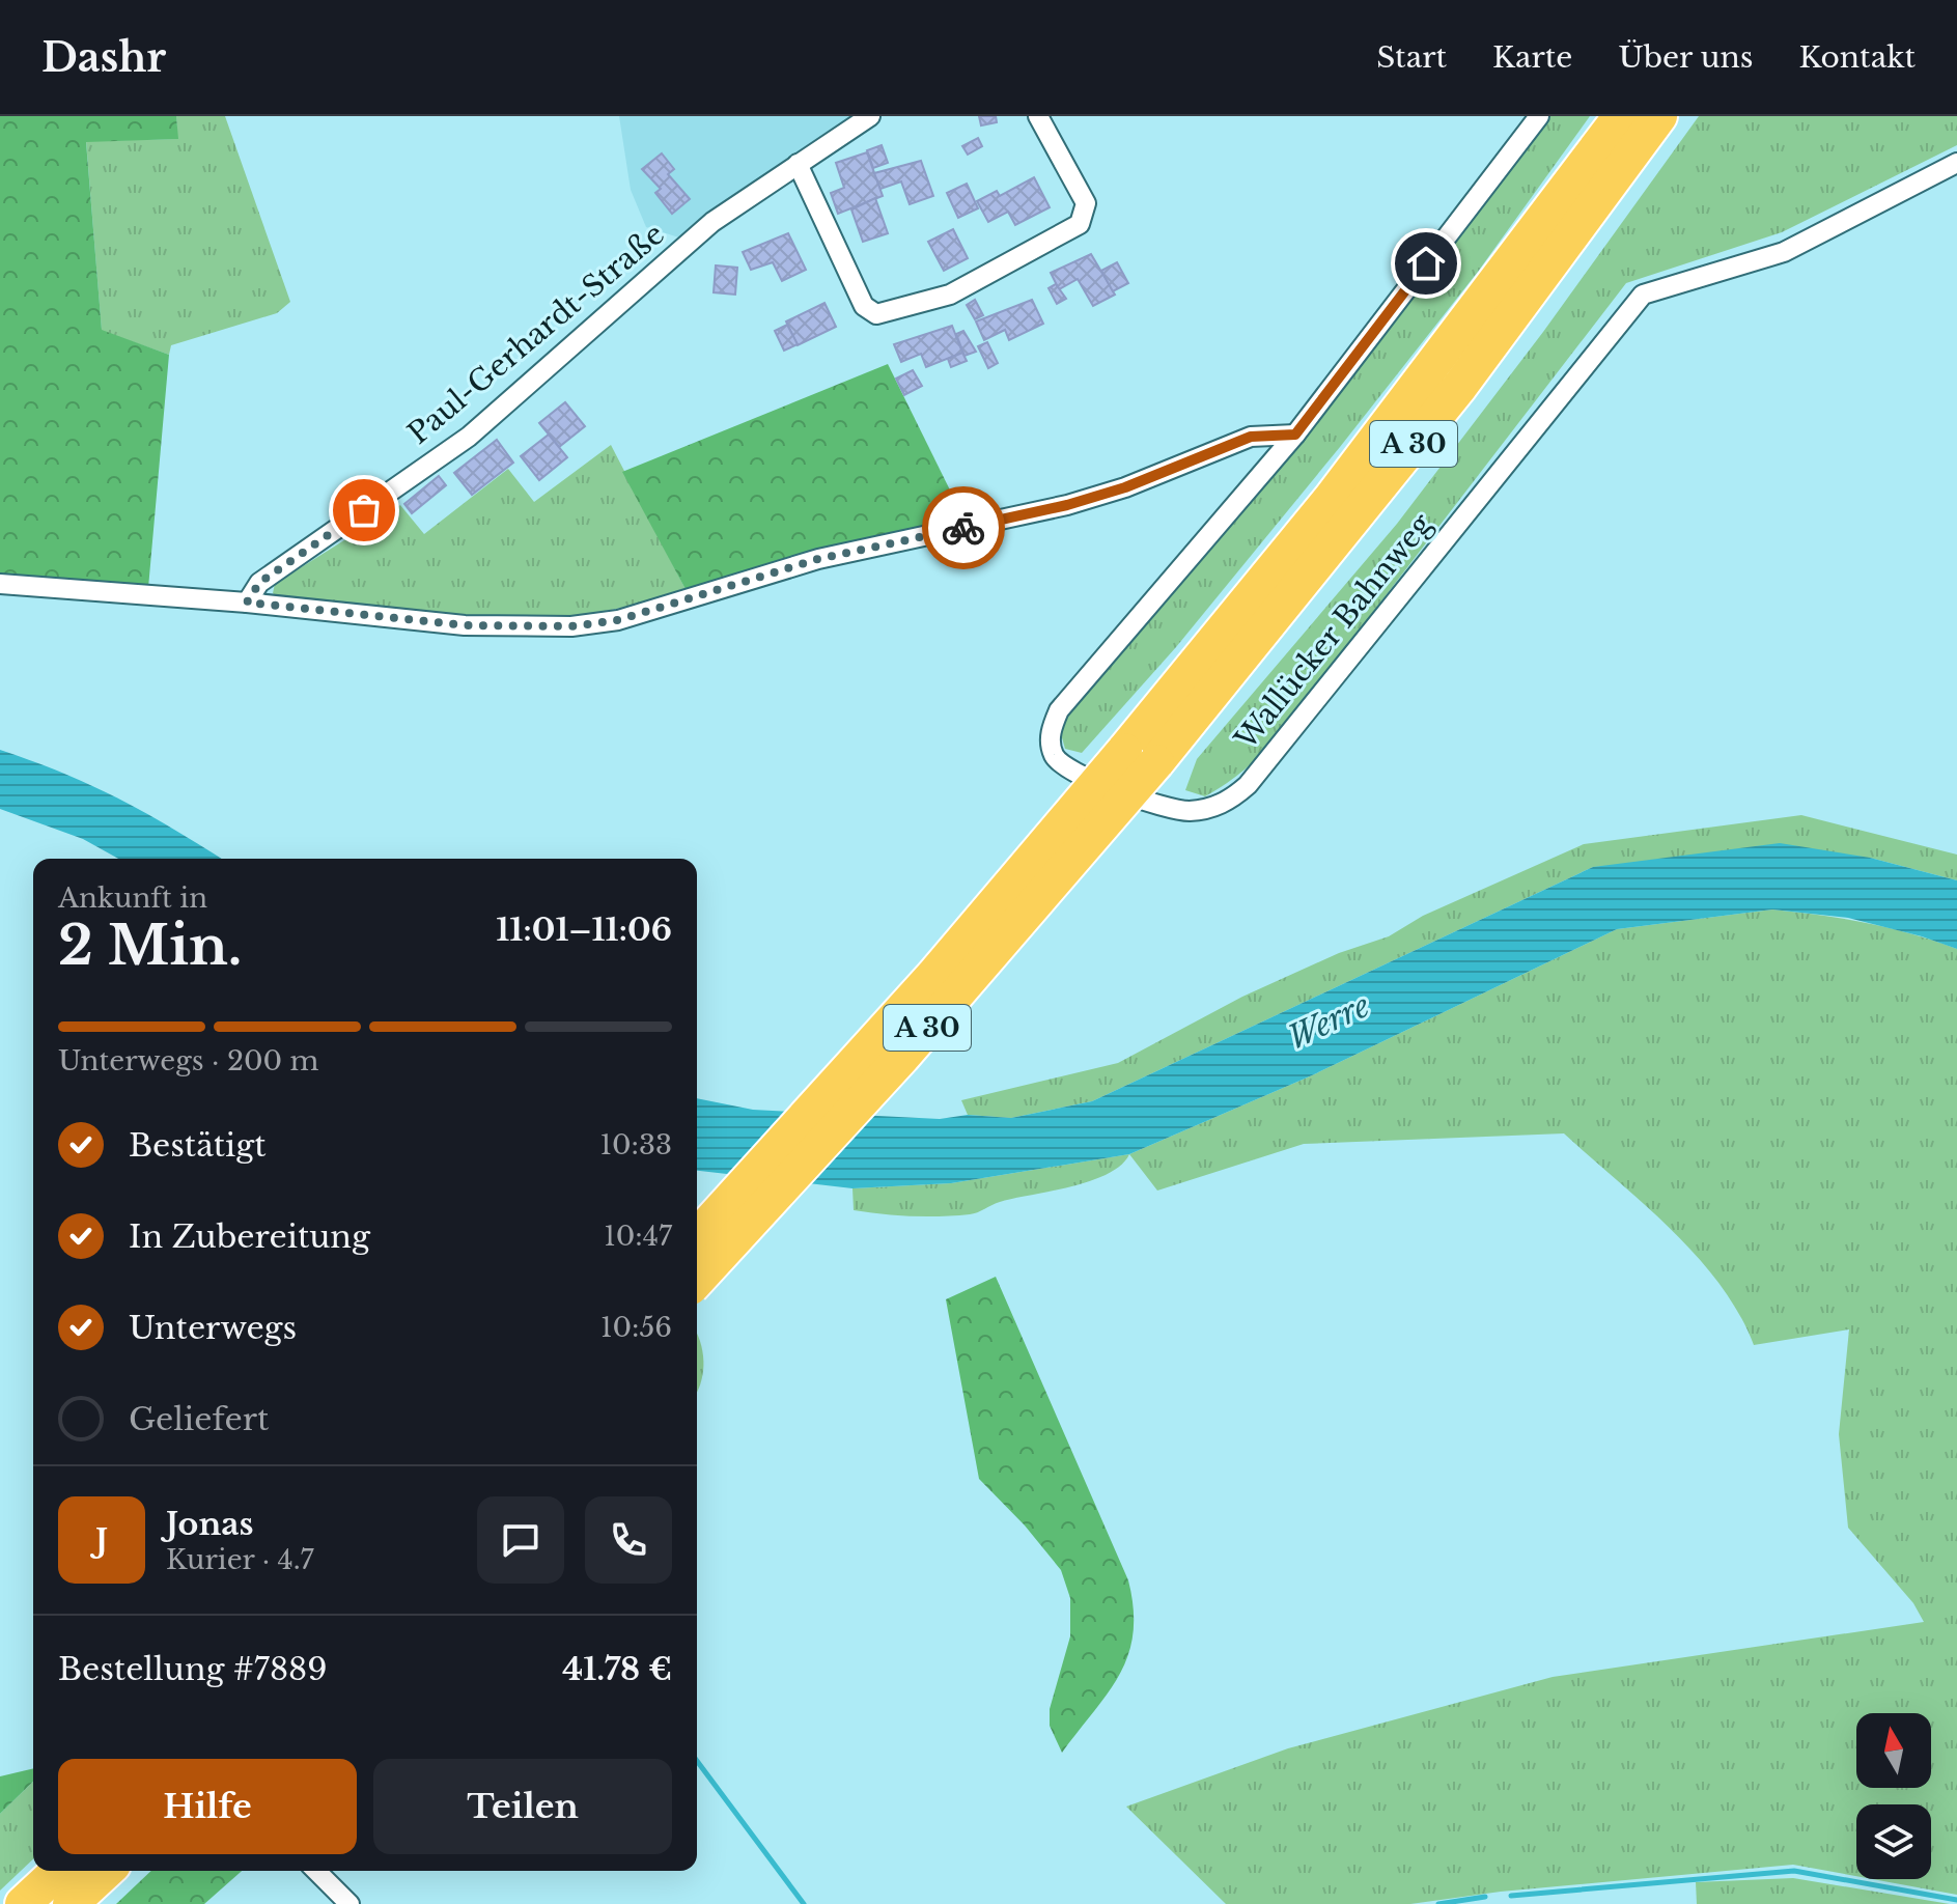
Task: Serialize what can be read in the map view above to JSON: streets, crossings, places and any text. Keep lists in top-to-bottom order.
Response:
{
  "streets": {
    "highway": ["A 30"],
    "street": ["Paul-Gerhardt-Straße", "Wallücker Bahnweg"]
  },
  "water": ["Werre"],
  "north": "top",
  "page": {
    "header": "Dashr",
    "nav": [
      "Start",
      "Karte",
      "Über uns",
      "Kontakt"
    ],
    "heading": ["2 Min.", "Ankunft in", "11:01–11:06"],
    "panel": [
      "Jonas",
      "Kurier · 4.7",
      "Bestellung #7889",
      "41.78 €"
    ],
    "bar": "Unterwegs · 200 m",
    "list": [
      ["Bestätigt", "10:33"],
      ["In Zubereitung", "10:47"],
      ["Unterwegs", "10:56"],
      "Geliefert"
    ],
    "round": "J",
    "buttons": ["Hilfe", "Teilen"]
  }
}
